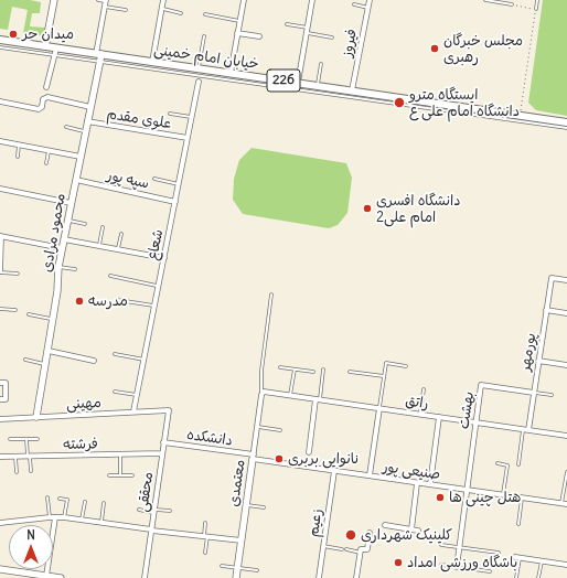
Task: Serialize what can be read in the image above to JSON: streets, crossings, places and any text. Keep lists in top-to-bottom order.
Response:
{
  "streets": {
    "main road": ["خیابان امام خمینی", "226"],
    "street": [
      "فیروز",
      "علوی مقدم",
      "سپه پور",
      "محمود مرادی",
      "شعاع",
      "پورمهر",
      "راتق",
      "مهینی",
      "بهشت",
      "دانشکده",
      "فرشته",
      "صنیعی پور",
      "معتمدی",
      "محققی",
      "زعیم"
    ]
  },
  "crossings": [
    ["فیروز", "خیابان امام خمینی"],
    ["خیابان امام خمینی", "محمود مرادی"],
    ["علوی مقدم", "محمود مرادی"],
    ["علوی مقدم", "شعاع"],
    ["سپه پور", "محمود مرادی"],
    ["سپه پور", "شعاع"],
    ["محمود مرادی", "مهینی"],
    ["شعاع", "مهینی"],
    ["پورمهر", "راتق"],
    ["پورمهر", "بهشت"],
    ["راتق", "بهشت"],
    ["راتق", "معتمدی"],
    ["مهینی", "محققی"],
    ["بهشت", "صنیعی پور"],
    ["دانشکده", "صنیعی پور"],
    ["دانشکده", "معتمدی"],
    ["دانشکده", "محققی"],
    ["فرشته", "محققی"],
    ["صنیعی پور", "معتمدی"],
    ["صنیعی پور", "زعیم"]
  ],
  "places": [
    "میدان حر",
    "مجلس خبرگان رهبری",
    "ایستگاه مترو دانشگاه امام علی ع",
    "دانشگاه افسری امام علی2",
    "مدرسه",
    "نانوایی بربری",
    "هتل چینی ها",
    "کلینیک شهرداری",
    "باشگاه ورزشی امداد"
  ],
  "north": "top"
}
